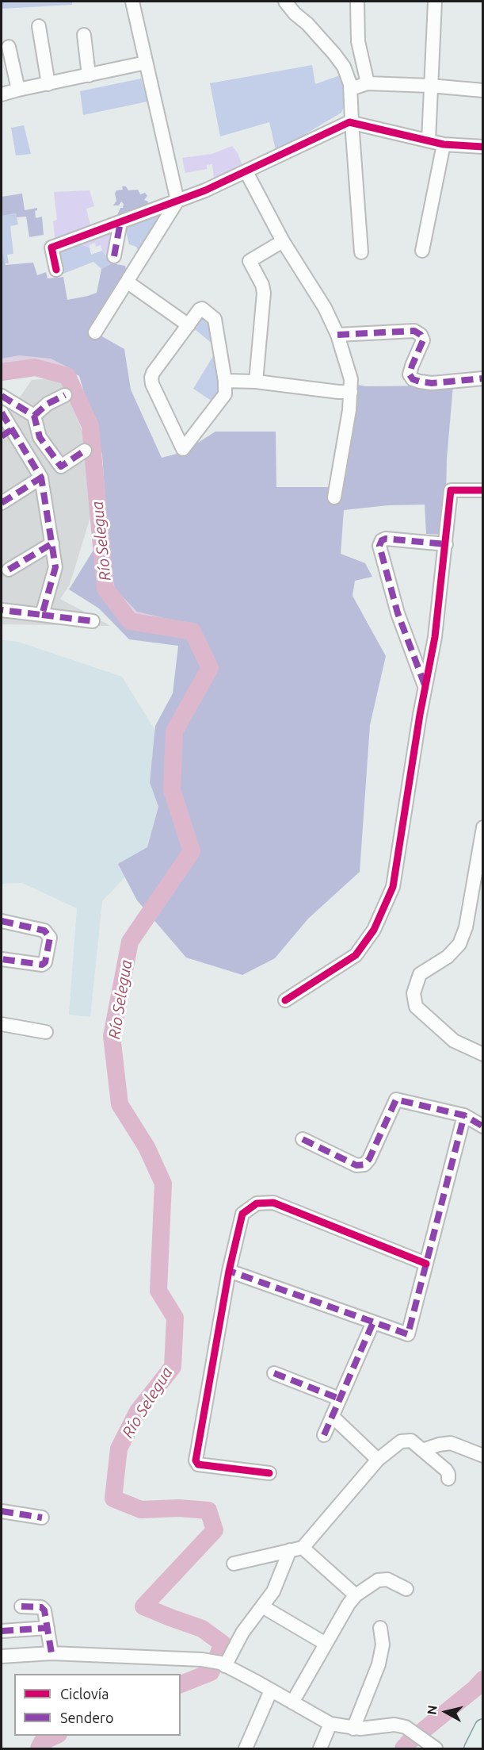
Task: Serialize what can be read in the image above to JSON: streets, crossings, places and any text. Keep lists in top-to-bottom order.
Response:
{
  "water": ["Río Selegua"],
  "legend": ["Ciclovía", "Sendero"],
  "north": "left"
}
